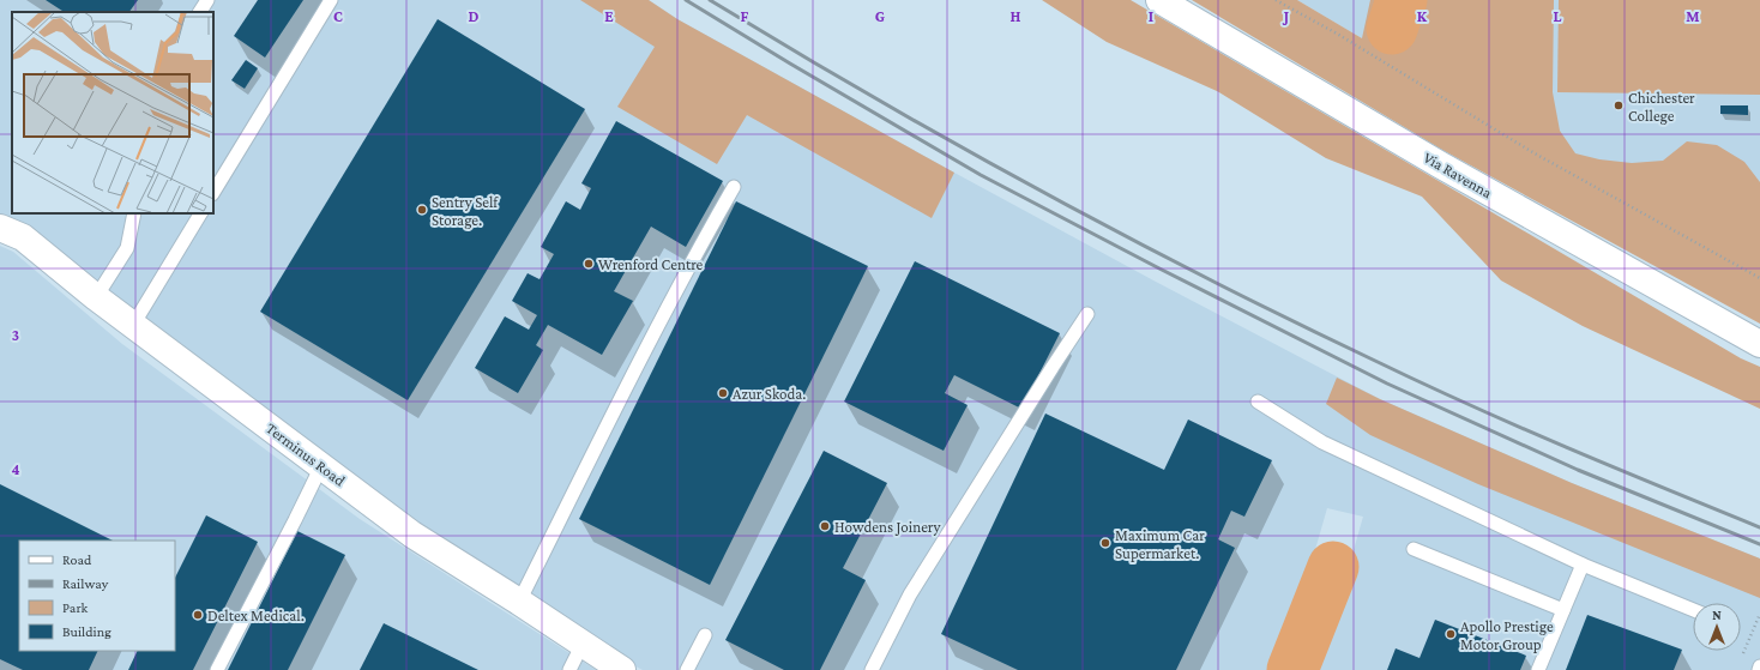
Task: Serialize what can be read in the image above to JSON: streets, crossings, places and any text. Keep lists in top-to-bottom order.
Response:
{
  "streets": {
    "street": ["Via Ravenna", "Terminus Road"]
  },
  "places": [
    "Chichester College",
    "Sentry Self Storage.",
    "Wrenford Centre",
    "Azur Skoda.",
    "Howdens Joinery",
    "Maximum Car Supermarket.",
    "Deltex Medical.",
    "Apollo Prestige Motor Group"
  ],
  "legend": [
    "Road",
    "Railway",
    "Park",
    "Building"
  ],
  "north": "top",
  "grid": {
    "columns": [
      "C",
      "D",
      "E",
      "F",
      "G",
      "H",
      "I",
      "J",
      "K",
      "L",
      "M"
    ],
    "rows": ["3", "4"]
  }
}
